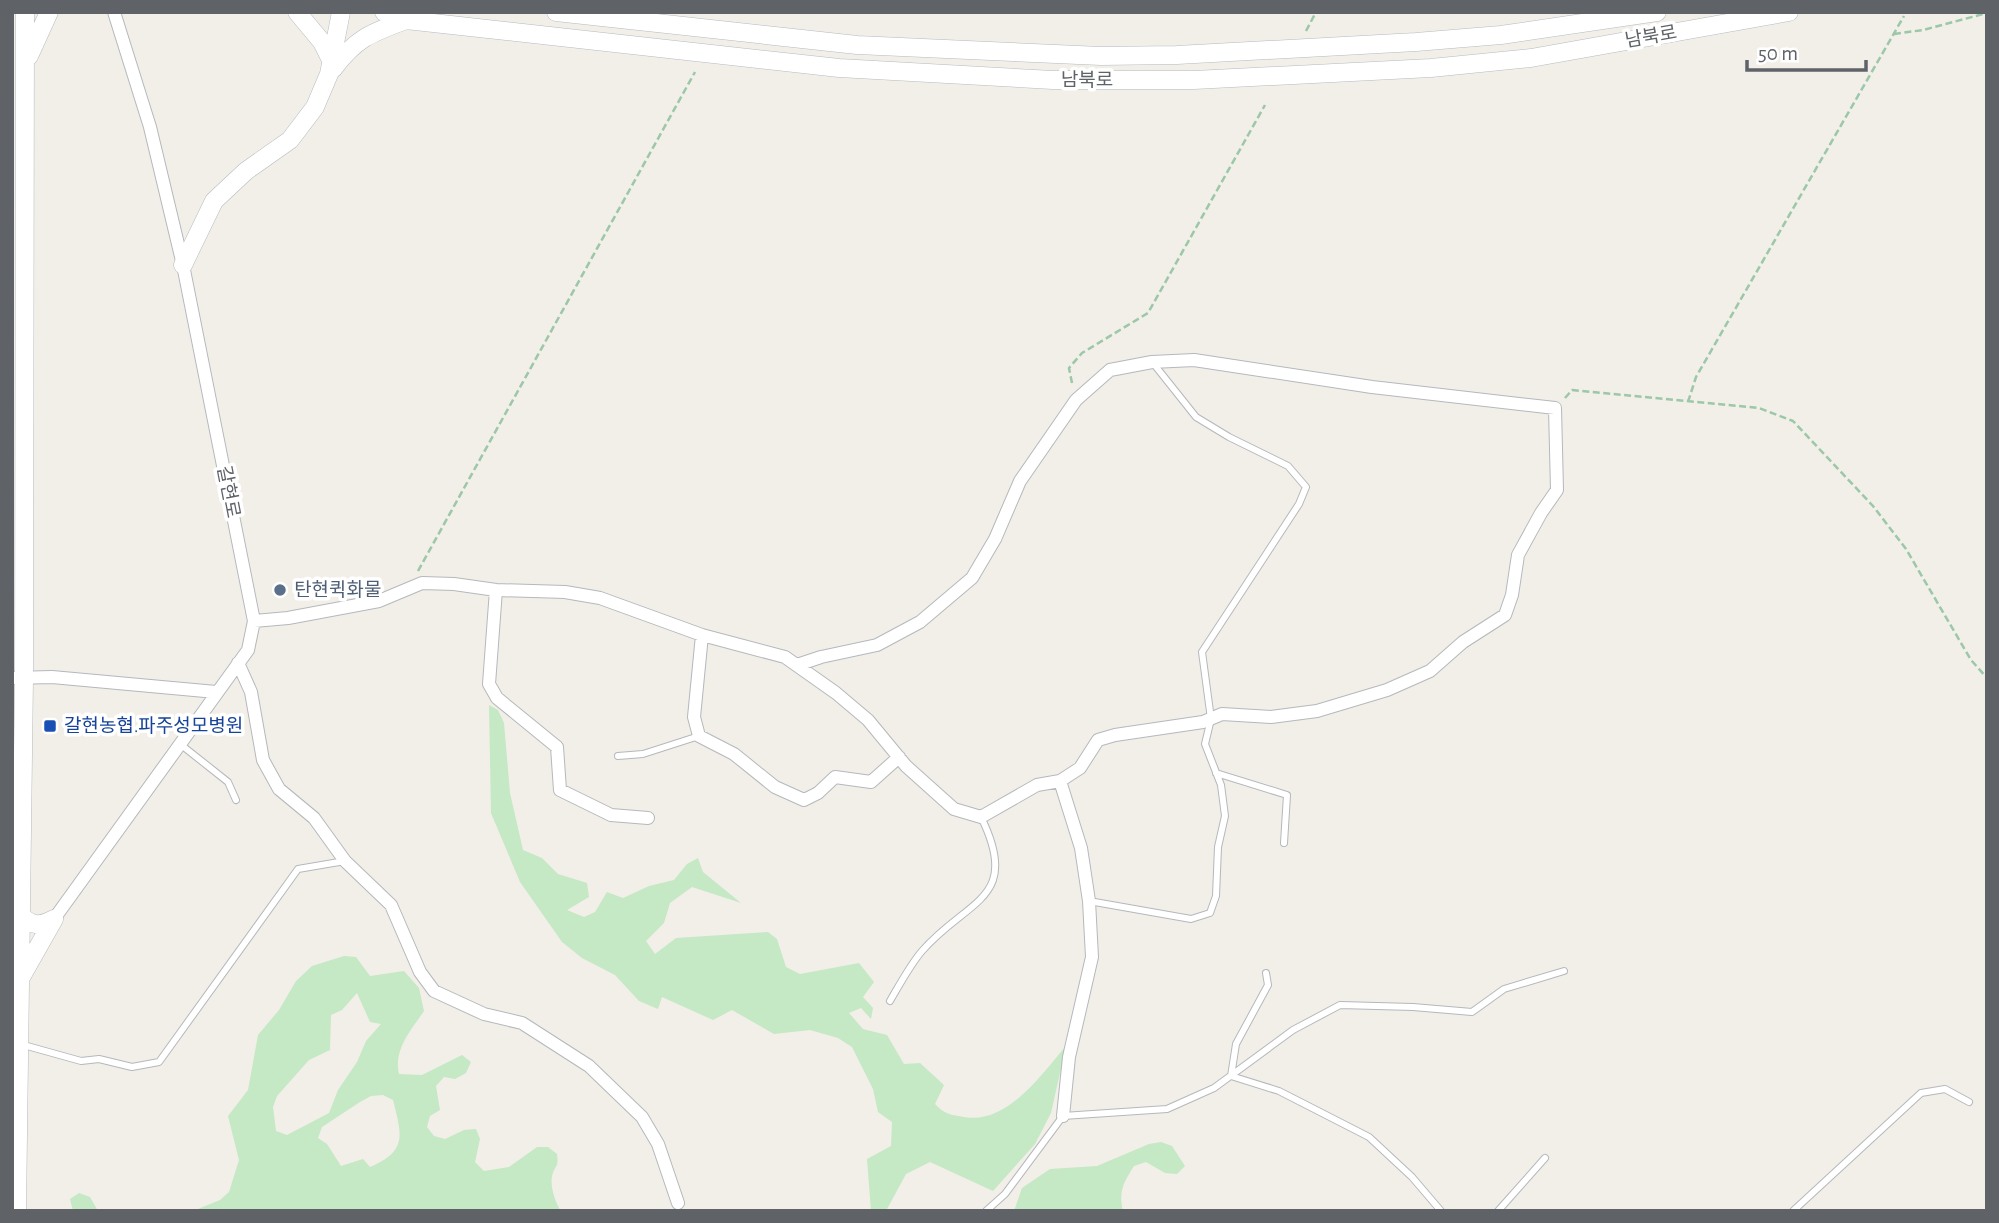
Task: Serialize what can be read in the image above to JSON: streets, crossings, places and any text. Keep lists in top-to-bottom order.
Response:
{
  "streets": {
    "main road": ["남북로"],
    "street": ["갈현로"]
  },
  "places": {
    "other": ["탄현퀵화물"],
    "transit": ["갈현농협.파주성모병원"]
  },
  "scale_bar": "50 m"
}
